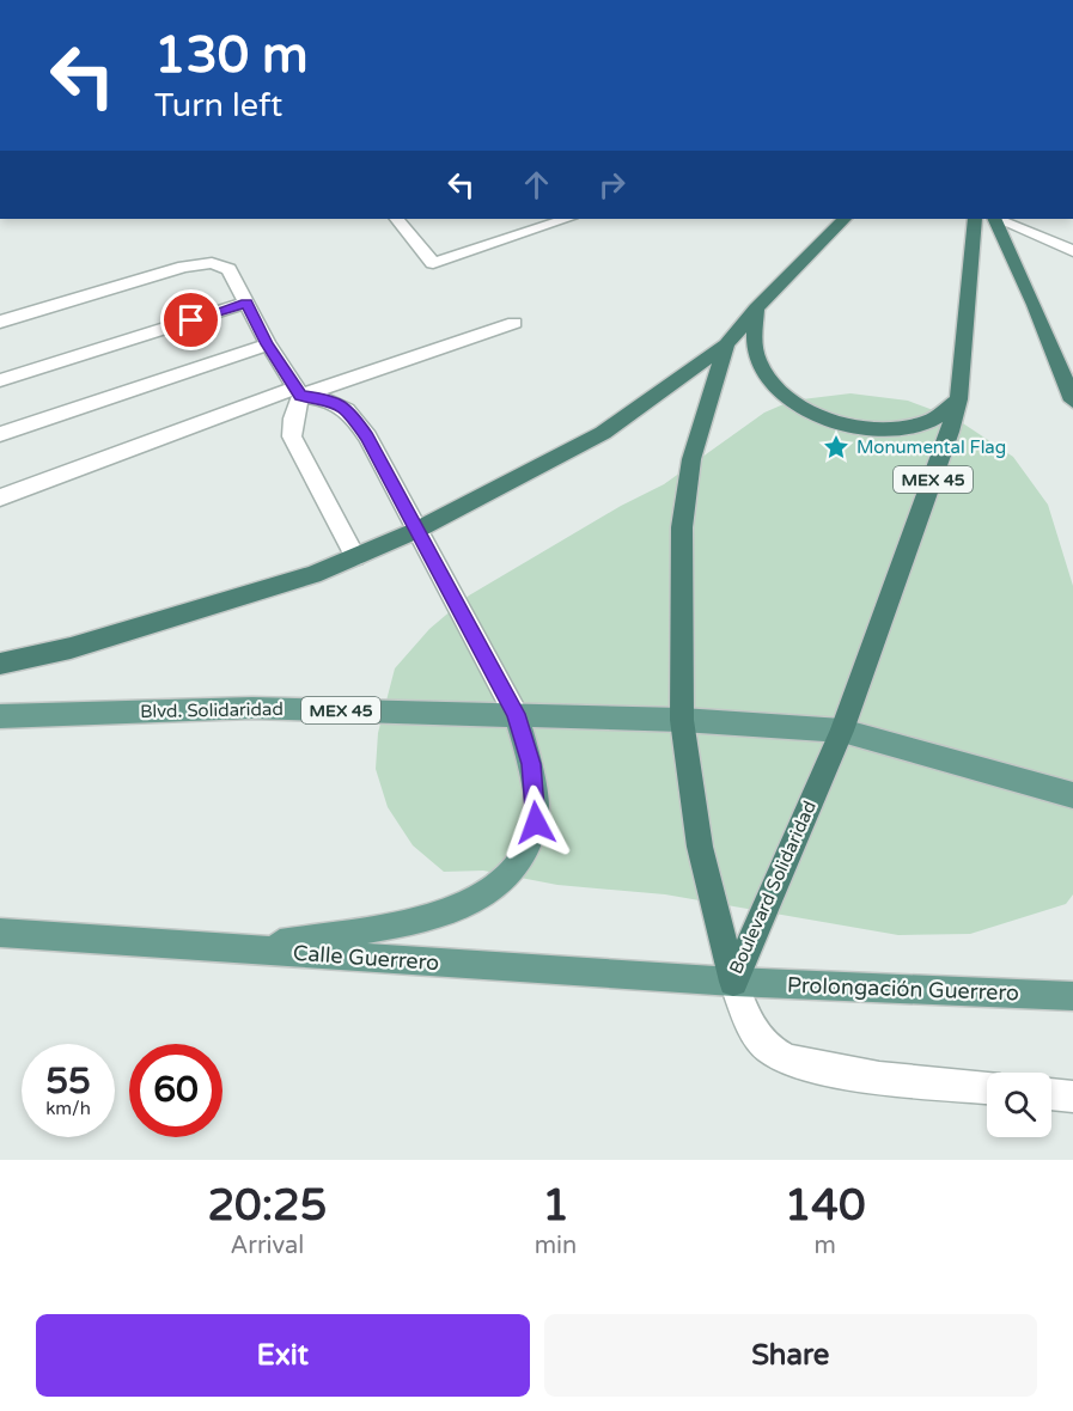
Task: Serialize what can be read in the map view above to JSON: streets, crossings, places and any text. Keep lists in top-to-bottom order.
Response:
{
  "streets": {
    "highway": ["MEX 45", "Boulevard Solidaridad"],
    "main road": ["Blvd. Solidaridad", "Calle Guerrero", "Prolongación Guerrero"]
  },
  "crossings": [
    ["MEX 45", "Blvd. Solidaridad"],
    ["MEX 45", "Boulevard Solidaridad"],
    ["Blvd. Solidaridad", "Boulevard Solidaridad"],
    ["Boulevard Solidaridad", "Calle Guerrero"],
    ["Boulevard Solidaridad", "Prolongación Guerrero"],
    ["Calle Guerrero", "Prolongación Guerrero"]
  ],
  "places": {
    "place": ["Monumental Flag"]
  },
  "page": {
    "turn": ["130 m", "Turn left"],
    "speed": "55 km/h",
    "limit": "60",
    "eta": [
      "20:25",
      "Arrival",
      "1",
      "min",
      "140",
      "m"
    ],
    "buttons": ["Exit", "Share"]
  }
}
